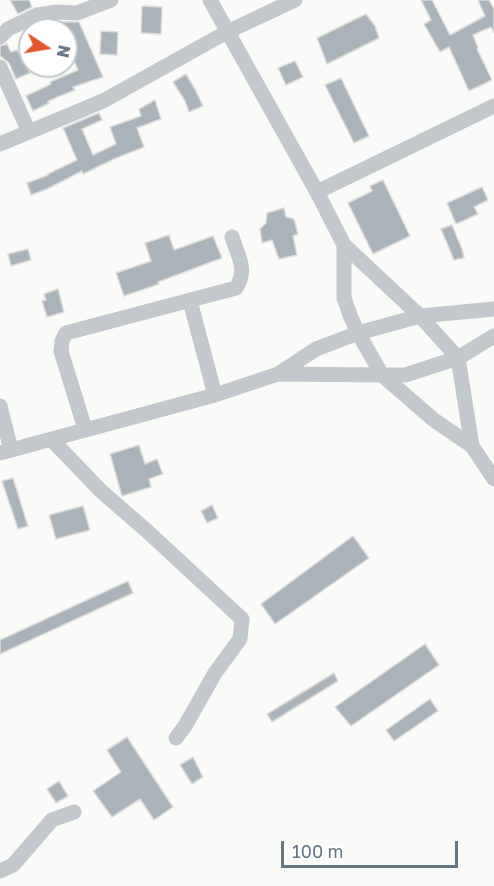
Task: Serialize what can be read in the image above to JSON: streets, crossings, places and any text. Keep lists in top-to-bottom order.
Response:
{
  "scale_bar": "100 m",
  "north": "right"
}
